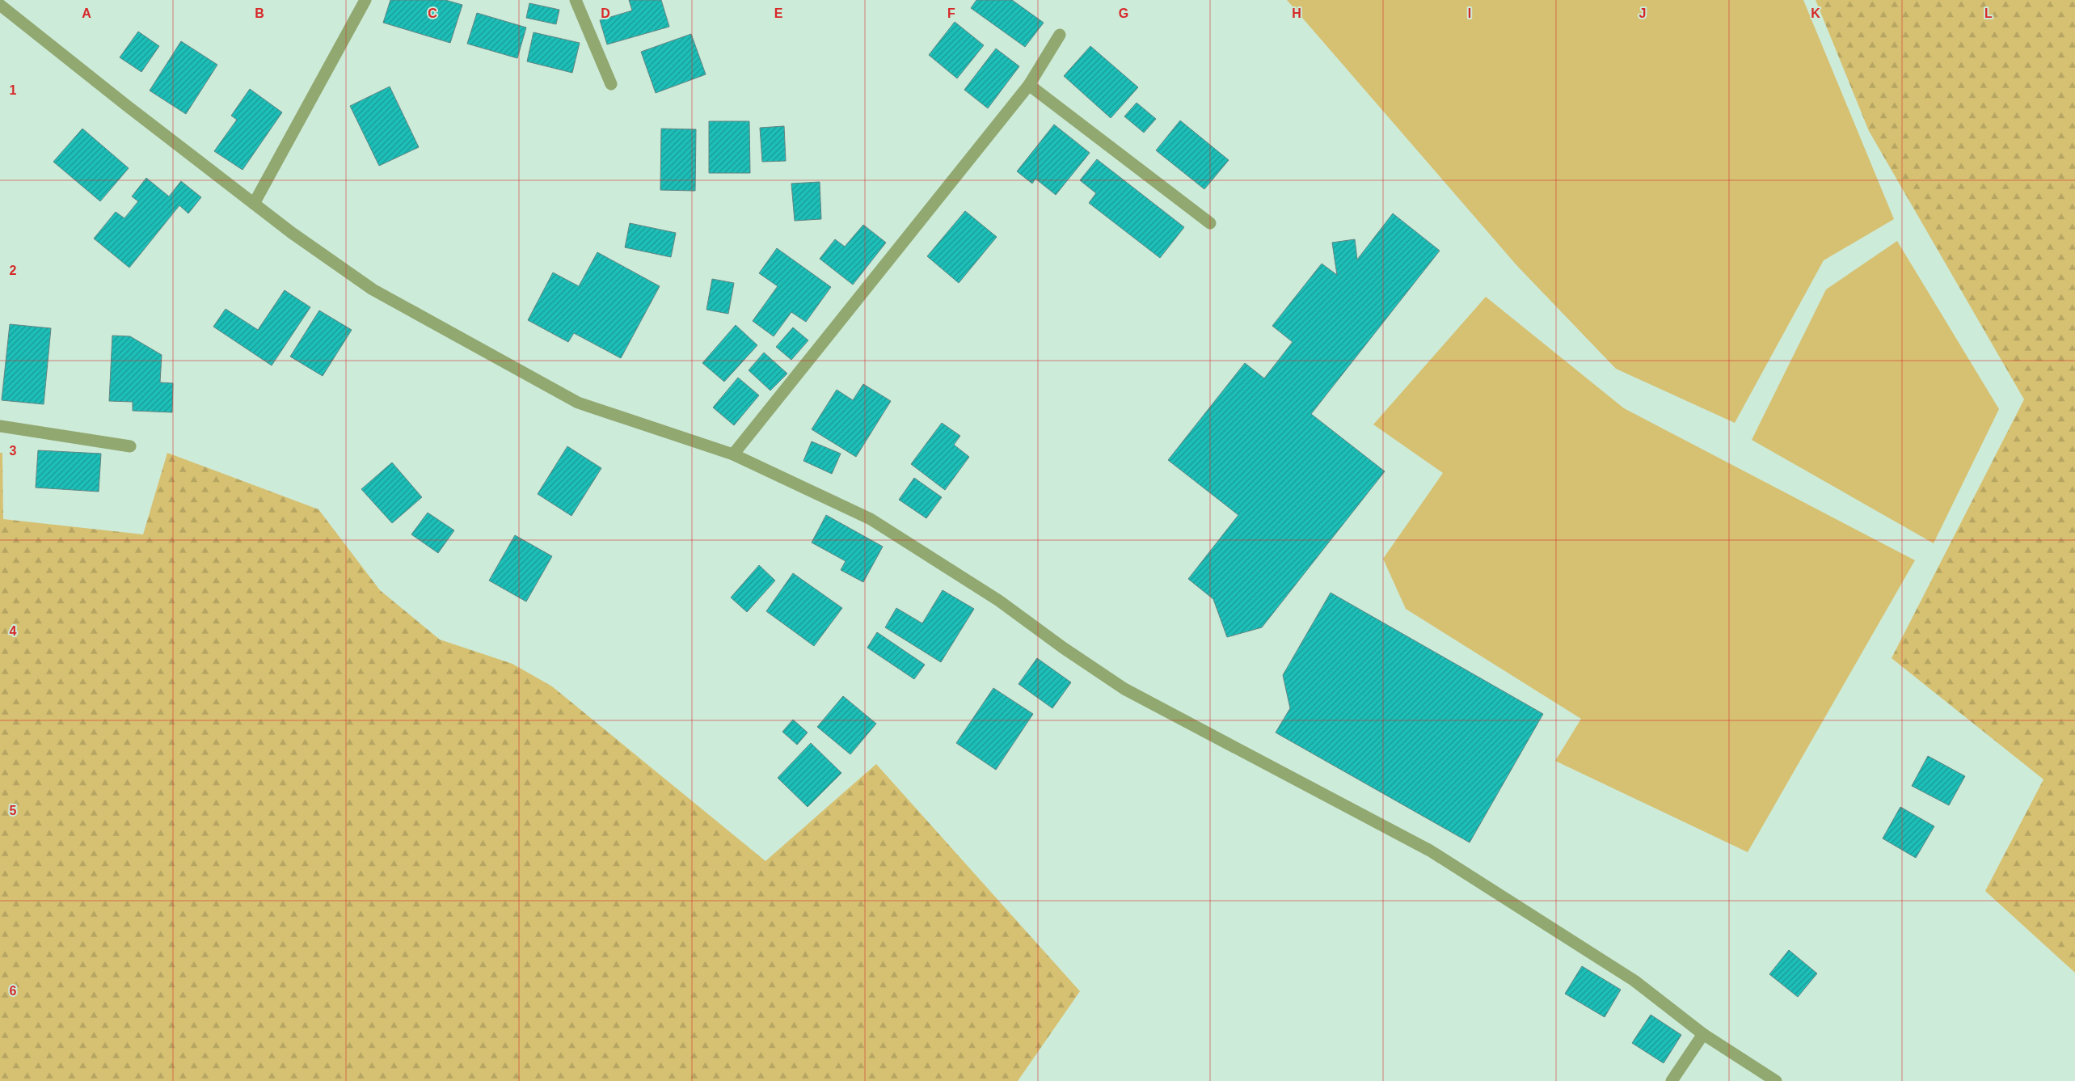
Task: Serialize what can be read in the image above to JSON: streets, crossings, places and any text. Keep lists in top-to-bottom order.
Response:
{
  "grid": {
    "columns": [
      "A",
      "B",
      "C",
      "D",
      "E",
      "F",
      "G",
      "H",
      "I",
      "J",
      "K",
      "L"
    ],
    "rows": [
      "1",
      "2",
      "3",
      "4",
      "5",
      "6"
    ]
  }
}
